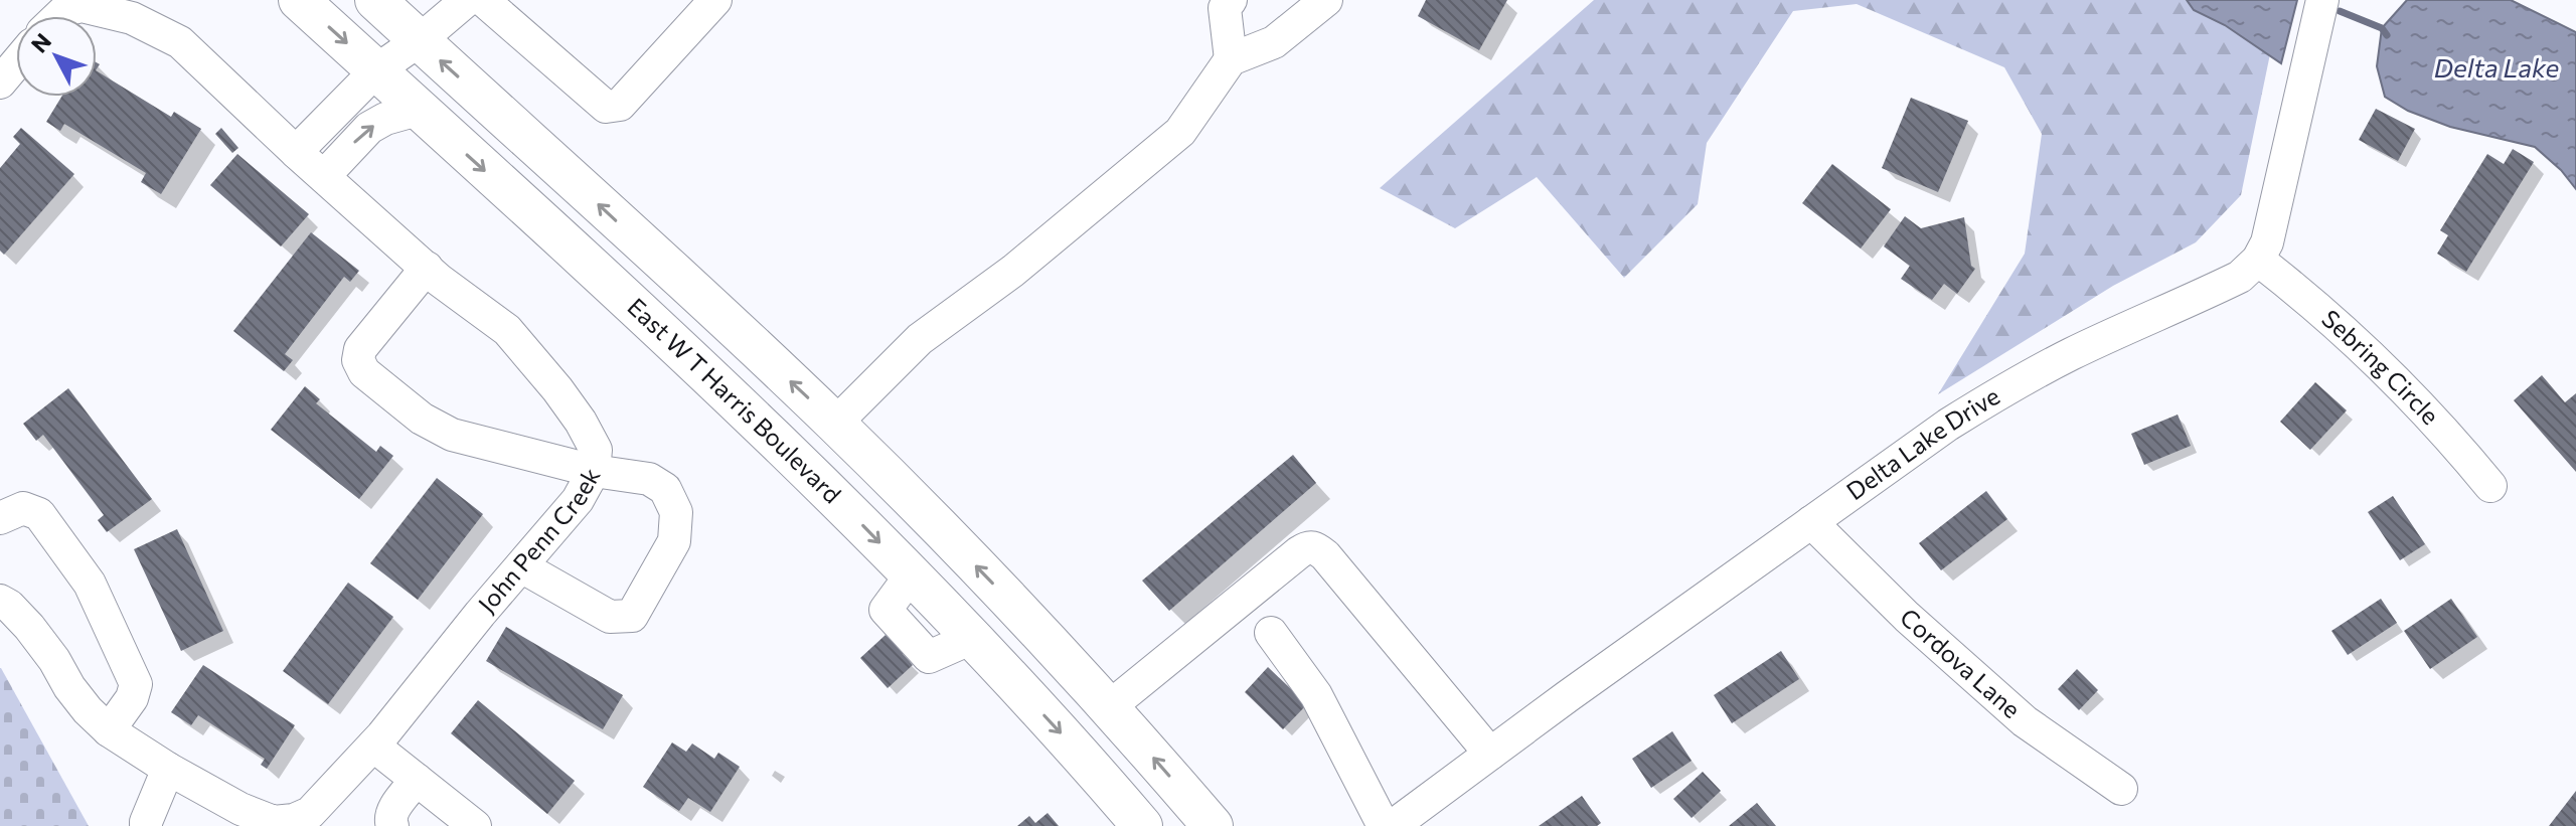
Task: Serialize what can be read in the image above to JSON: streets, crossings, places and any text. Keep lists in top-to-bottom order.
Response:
{
  "streets": {
    "main road": ["East W T Harris Boulevard"],
    "street": [
      "Sebring Circle",
      "Delta Lake Drive",
      "John Penn Creek",
      "Cordova Lane"
    ]
  },
  "crossings": [
    ["Sebring Circle", "Delta Lake Drive"],
    ["Delta Lake Drive", "Cordova Lane"]
  ],
  "water": ["Delta Lake"],
  "north": "top left"
}
